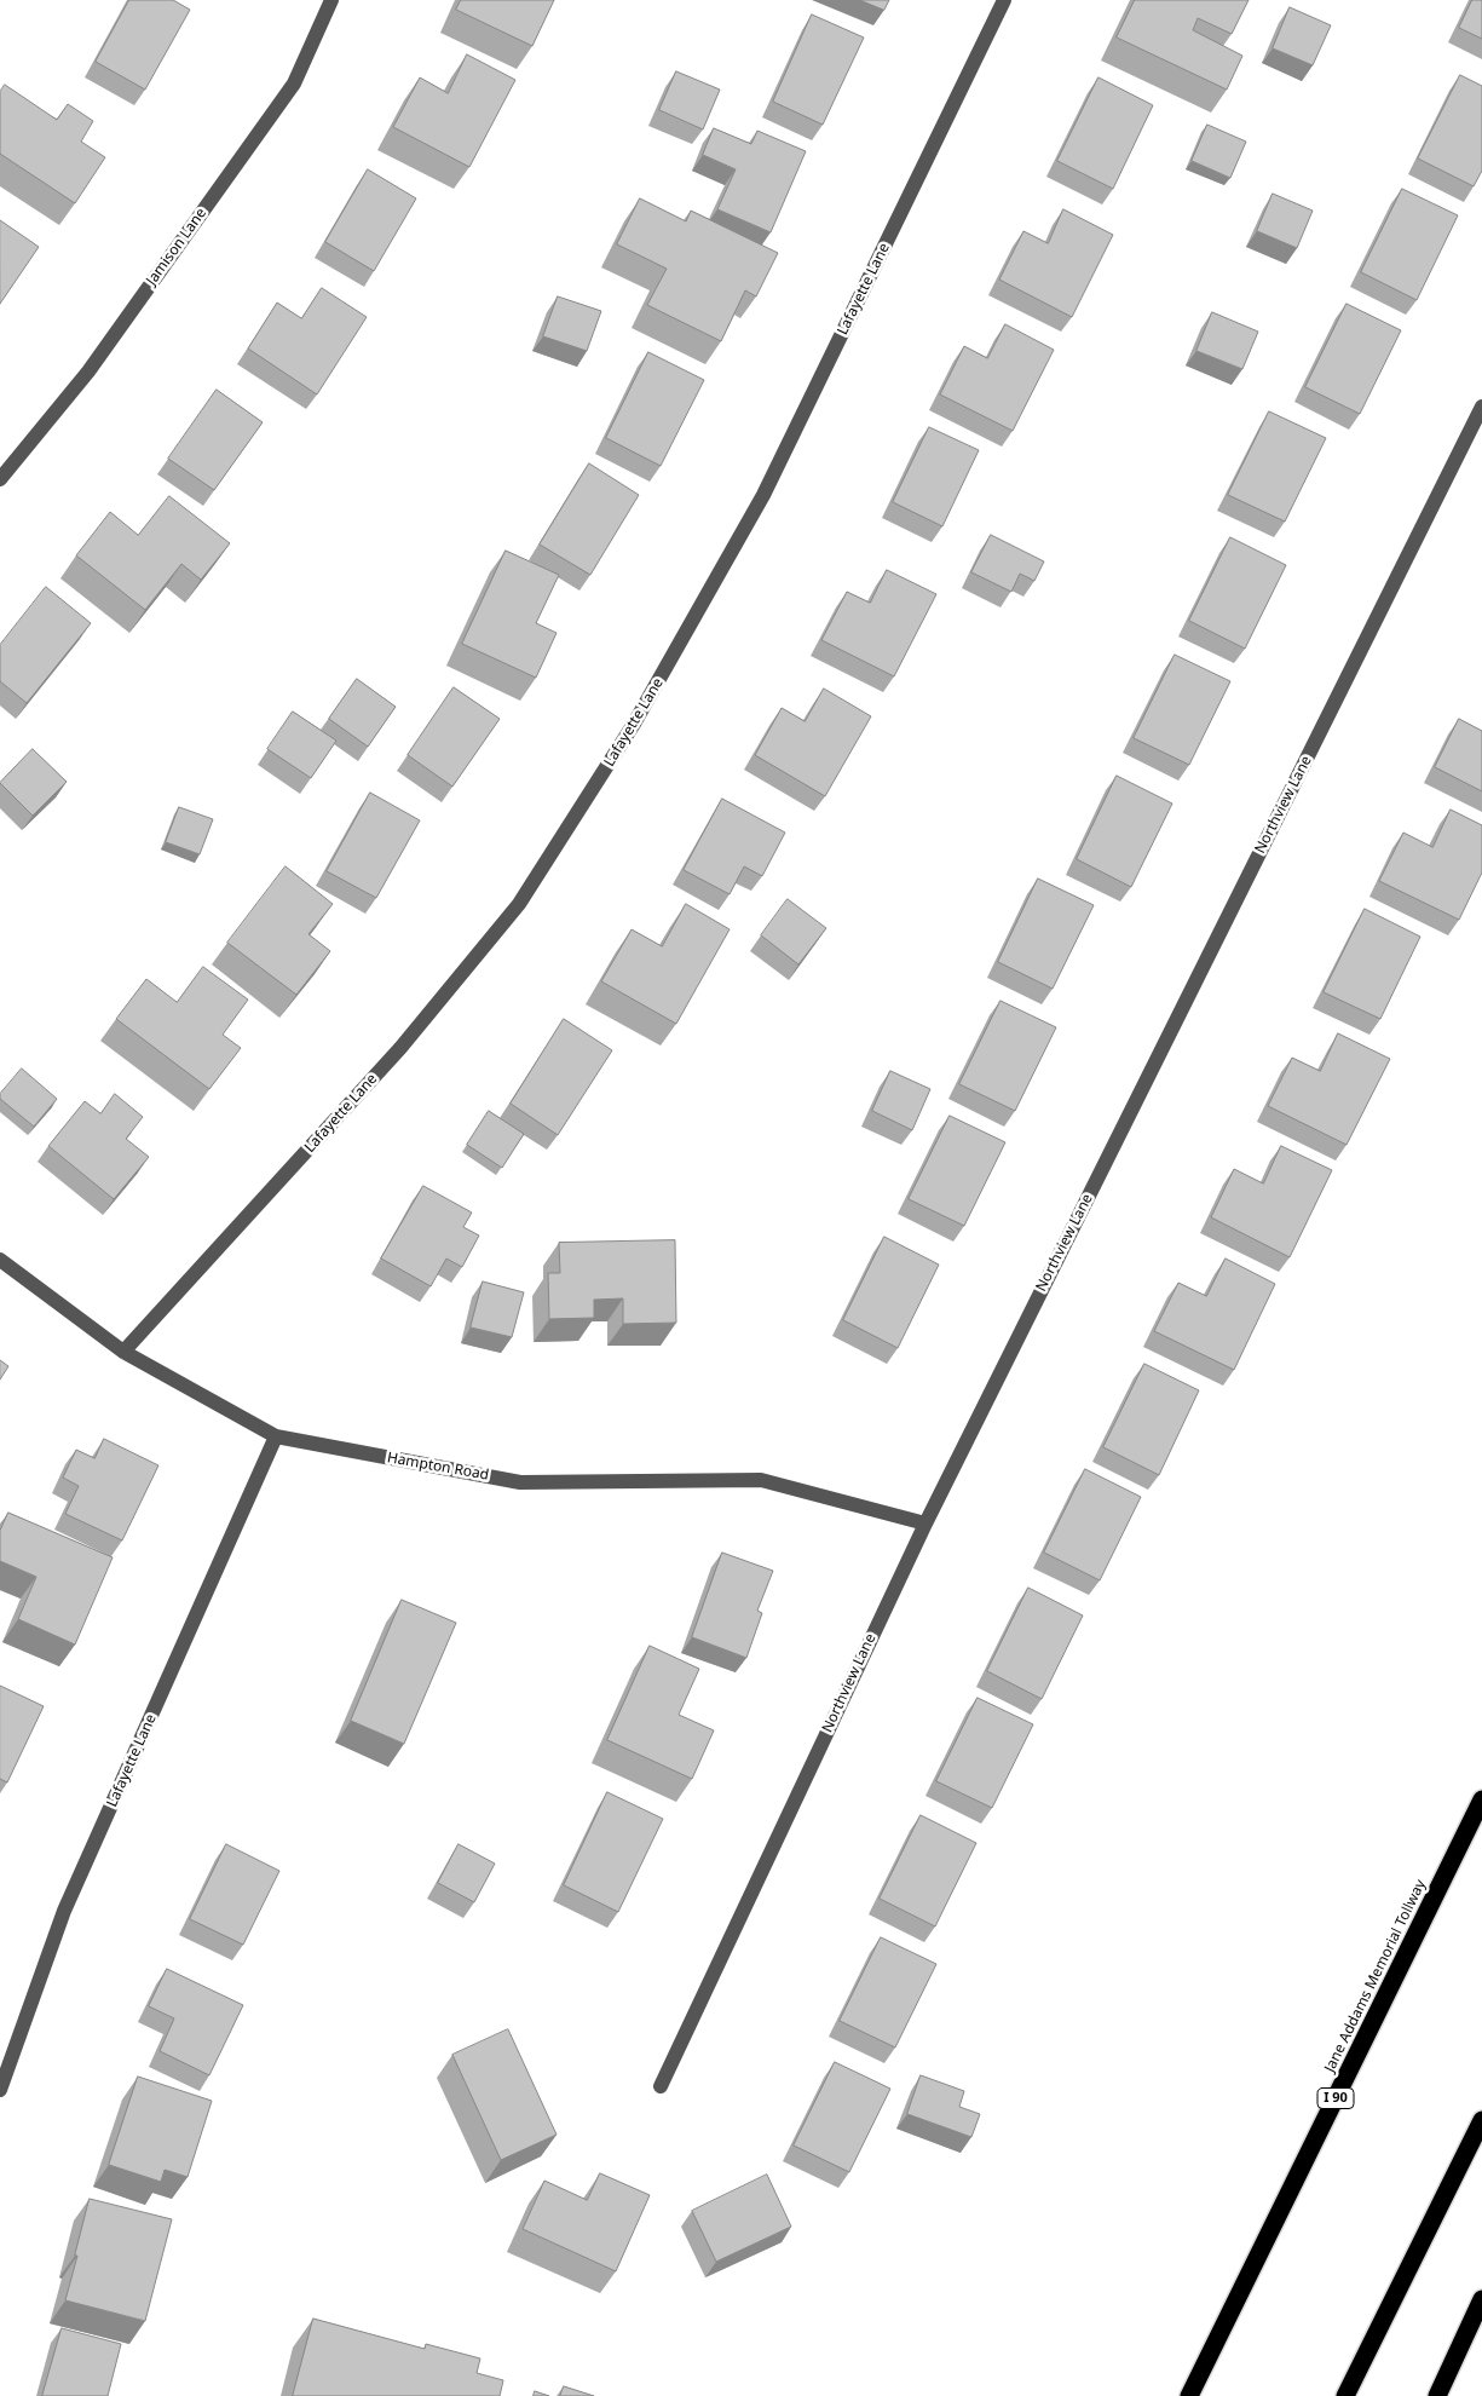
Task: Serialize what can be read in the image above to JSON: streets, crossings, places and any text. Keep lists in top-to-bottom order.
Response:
{
  "streets": {
    "highway": ["Jane Addams Memorial Tollway", "I 90"],
    "street": [
      "Jamison Lane",
      "Lafayette Lane",
      "Northview Lane",
      "Hampton Road"
    ]
  },
  "crossings": [
    ["Lafayette Lane", "Hampton Road"],
    ["Northview Lane", "Hampton Road"]
  ]
}
